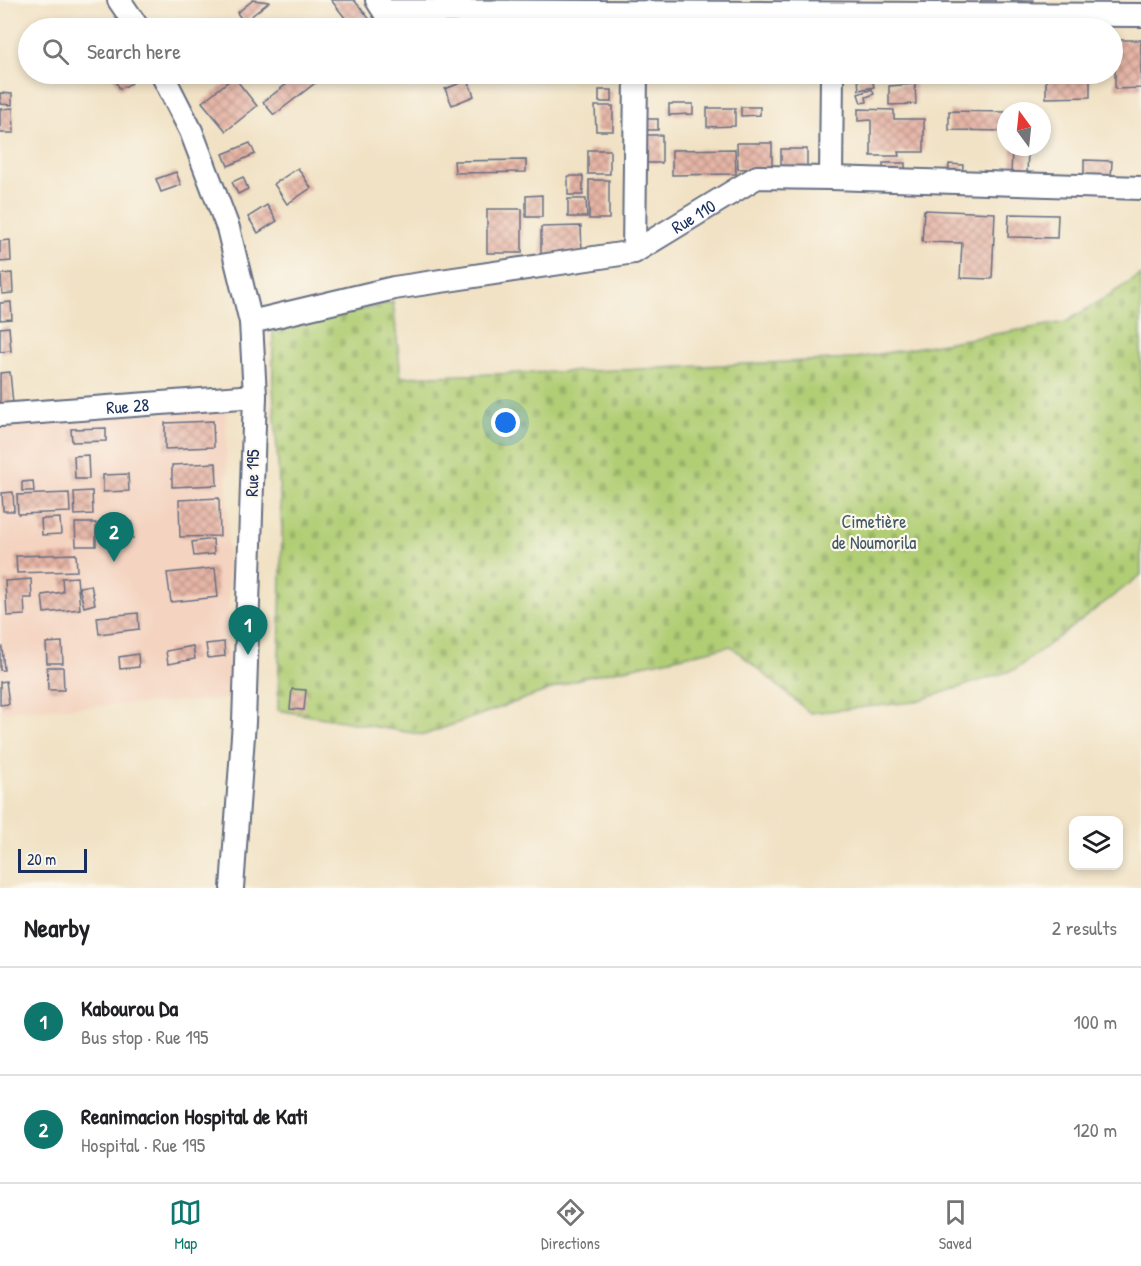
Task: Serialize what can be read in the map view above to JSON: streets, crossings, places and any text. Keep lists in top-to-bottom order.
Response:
{
  "streets": {
    "street": ["Rue 110", "Rue 28", "Rue 195"]
  },
  "crossings": [
    ["Rue 110", "Rue 195"],
    ["Rue 28", "Rue 195"]
  ],
  "parks": ["Cimetière de Noumorila"],
  "scale_bar": "20 m",
  "north": "top",
  "page": {
    "search": "Search here",
    "pins": ["2", "1"],
    "scale": "20 m",
    "heading": ["Nearby", "2 results"],
    "list": [
      {
        "mark": "1",
        "name": "Kabourou Da",
        "note": "Bus stop · Rue 195",
        "value": "100 m"
      },
      {
        "mark": "2",
        "name": "Reanimacion Hospital de Kati",
        "note": "Hospital · Rue 195",
        "value": "120 m"
      }
    ],
    "nav": ["Map", "Directions", "Saved"]
  }
}
